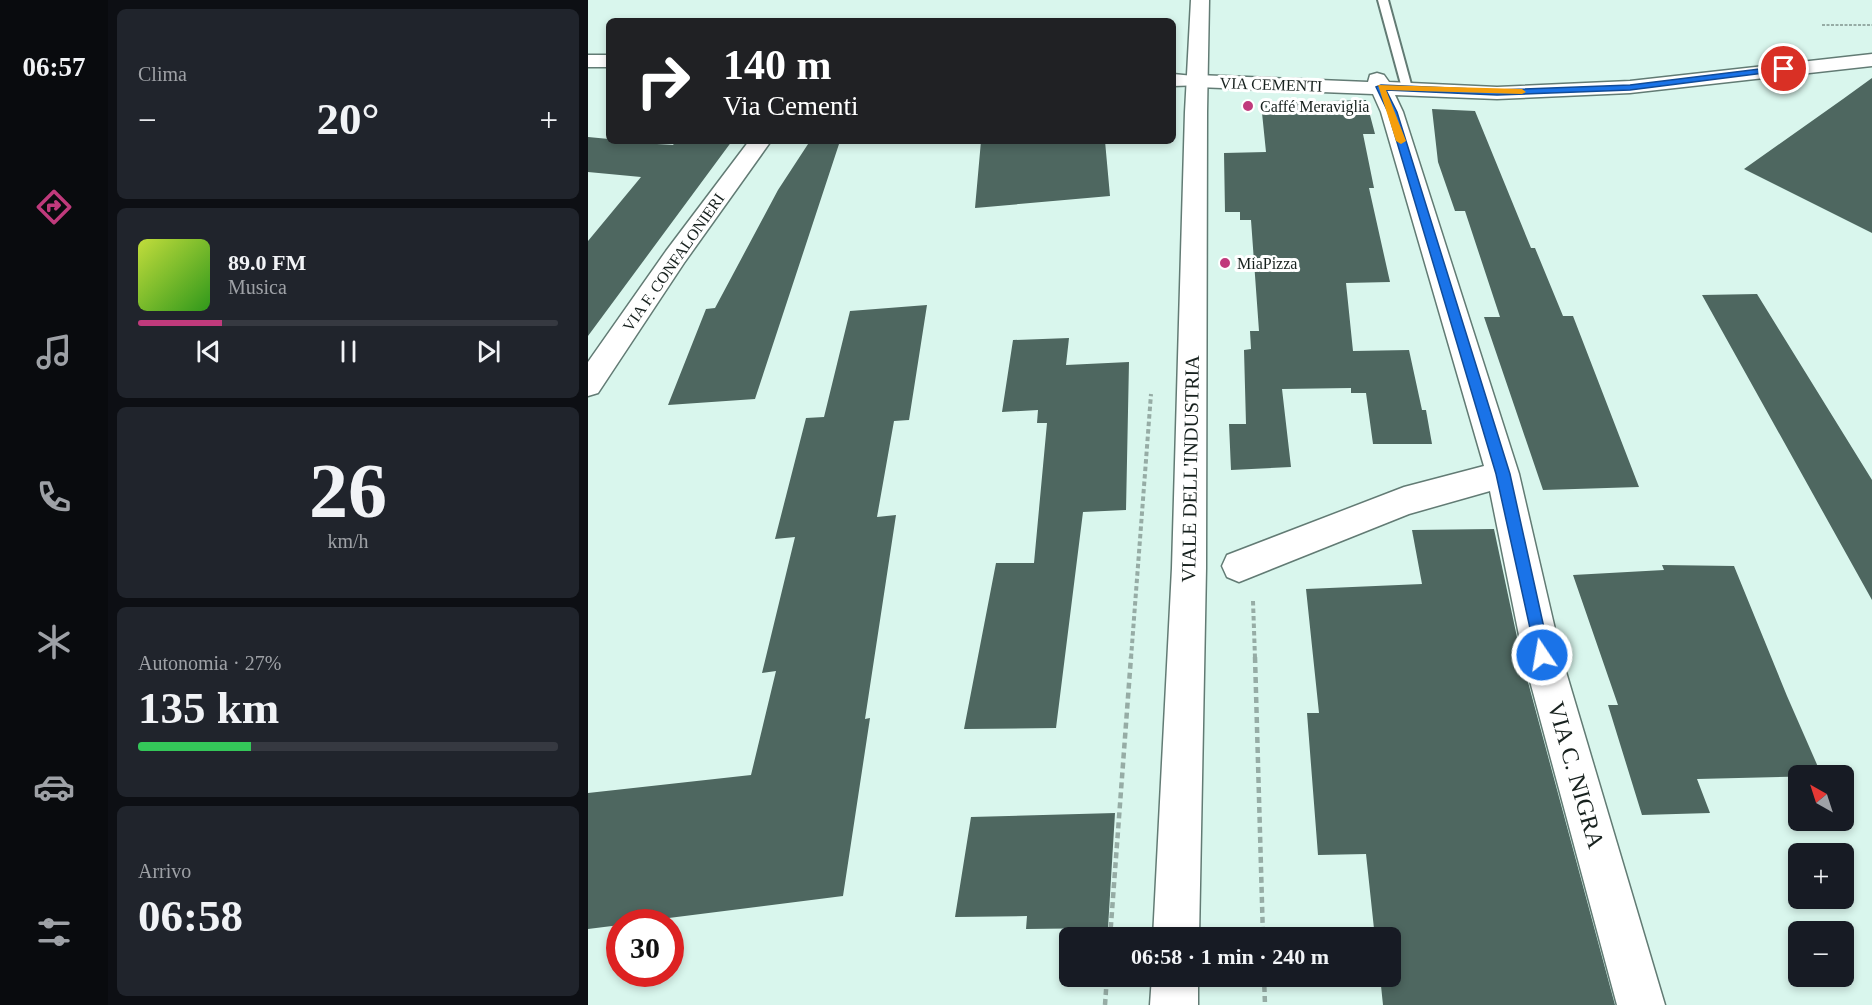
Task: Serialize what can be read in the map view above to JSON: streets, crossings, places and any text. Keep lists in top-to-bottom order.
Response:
{
  "streets": {
    "street": [
      "VIA CEMENTI",
      "VIA F. CONFALONIERI",
      "VIALE DELL'INDUSTRIA",
      "VIA C. NIGRA"
    ]
  },
  "crossings": [
    ["VIA CEMENTI", "VIALE DELL'INDUSTRIA"],
    ["VIA CEMENTI", "VIA C. NIGRA"]
  ],
  "places": ["Caffé Meraviglia", "MiaPizza"],
  "north": "top left",
  "page": {
    "tabs": "06:57",
    "tile": [
      "Clima",
      ["26", "km/h"],
      ["Autonomia · 27%", "135 km"],
      ["Arrivo", "06:58"]
    ],
    "turn": ["140 m", "Via Cementi"],
    "heat": ["−", "20°", "+"],
    "song": ["89.0 FM", "Musica"],
    "map_buttons": ["+", "−"],
    "limit": "30",
    "trip": "06:58 · 1 min · 240 m"
  }
}
